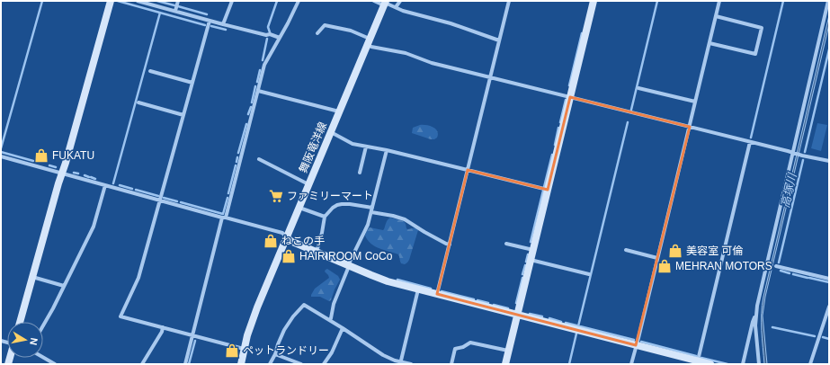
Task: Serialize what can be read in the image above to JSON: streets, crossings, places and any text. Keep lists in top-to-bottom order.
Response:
{
  "streets": {
    "street": ["舞阪竜洋線"]
  },
  "water": ["高塚川"],
  "places": {
    "shop": [
      "FUKATU",
      "ねこの手",
      "美容室 可倫",
      "HAIR ROOM CoCo",
      "MEHRAN MOTORS",
      "ペットランドリー"
    ],
    "supermarket": ["ファミリーマート"]
  },
  "north": "right"
}
